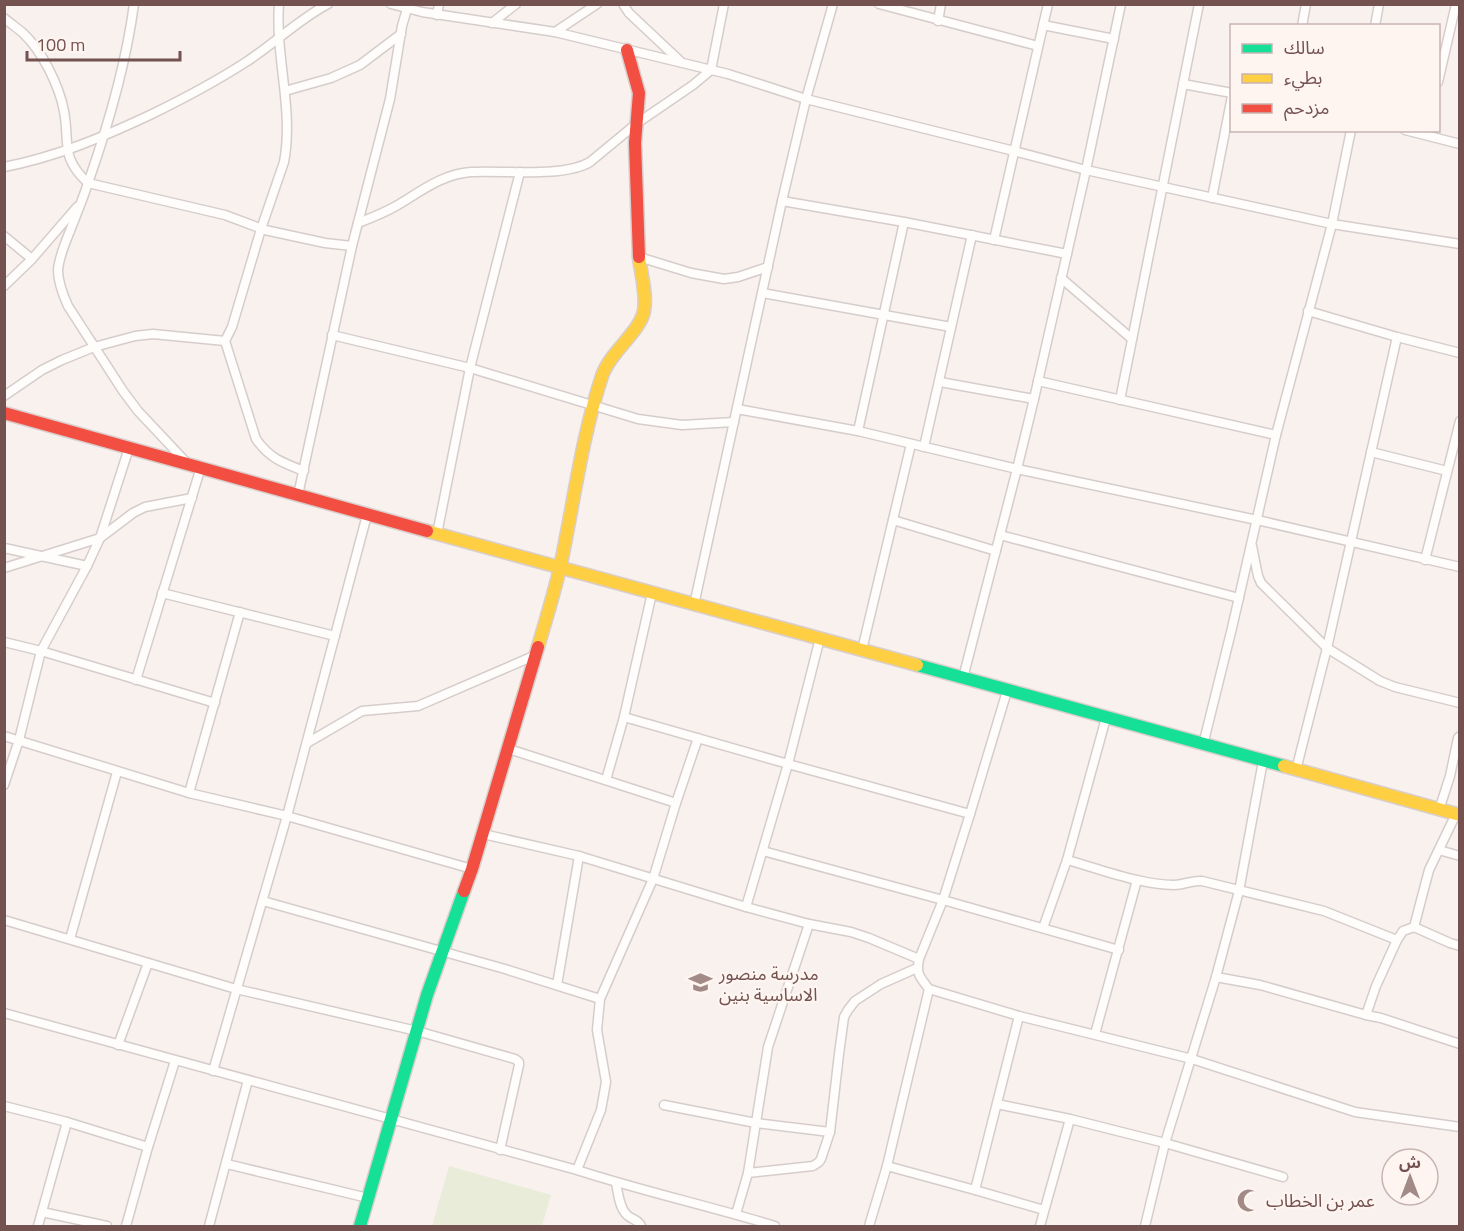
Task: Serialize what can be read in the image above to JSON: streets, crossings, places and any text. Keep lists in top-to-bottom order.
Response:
{
  "places": {
    "school or university": ["مدرسة منصور الاساسية بنين"],
    "mosque": ["عمر بن الخطاب"]
  },
  "legend": ["سالك", "بطيء", "مزدحم"],
  "scale_bar": "100 m",
  "north": "top"
}
